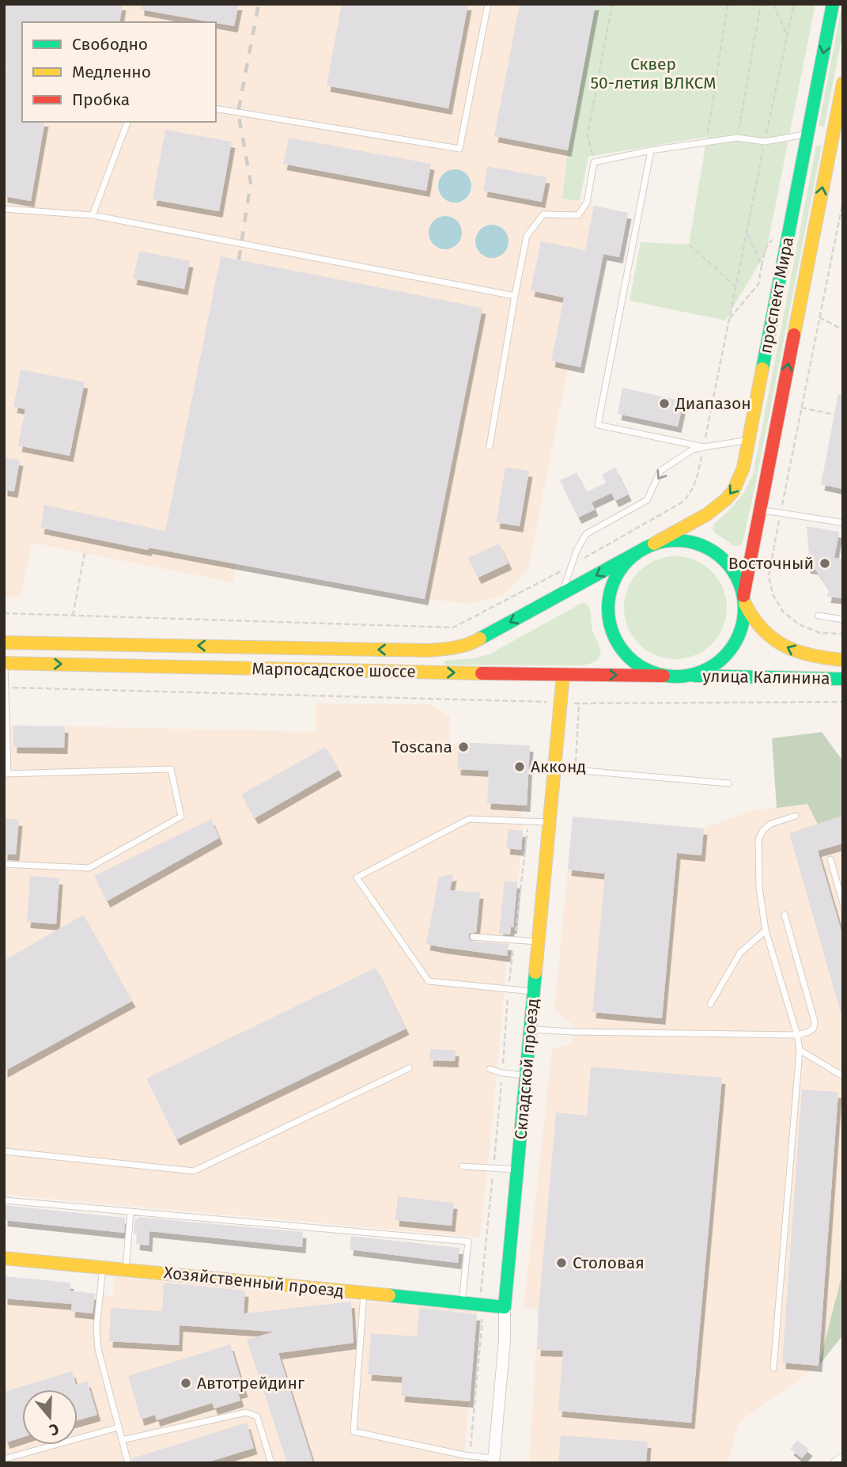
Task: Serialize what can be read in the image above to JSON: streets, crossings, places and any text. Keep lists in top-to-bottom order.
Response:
{
  "streets": {
    "main road": [
      "проспект Мира",
      "Марпосадское шоссе",
      "улица Калинина",
      "Складской проезд",
      "Хозяйственный проезд"
    ]
  },
  "crossings": [
    ["проспект Мира", "Марпосадское шоссе"],
    ["проспект Мира", "улица Калинина"],
    ["Марпосадское шоссе", "улица Калинина"],
    ["Марпосадское шоссе", "Складской проезд"],
    ["Складской проезд", "Хозяйственный проезд"]
  ],
  "one_way": ["улица Калинина"],
  "parks": ["Сквер 50-летия ВЛКСМ"],
  "places": [
    "Диапазон",
    "Восточный",
    "Toscana",
    "Акконд",
    "Столовая",
    "Автотрейдинг"
  ],
  "legend": ["Свободно", "Медленно", "Пробка"],
  "north": "bottom"
}
